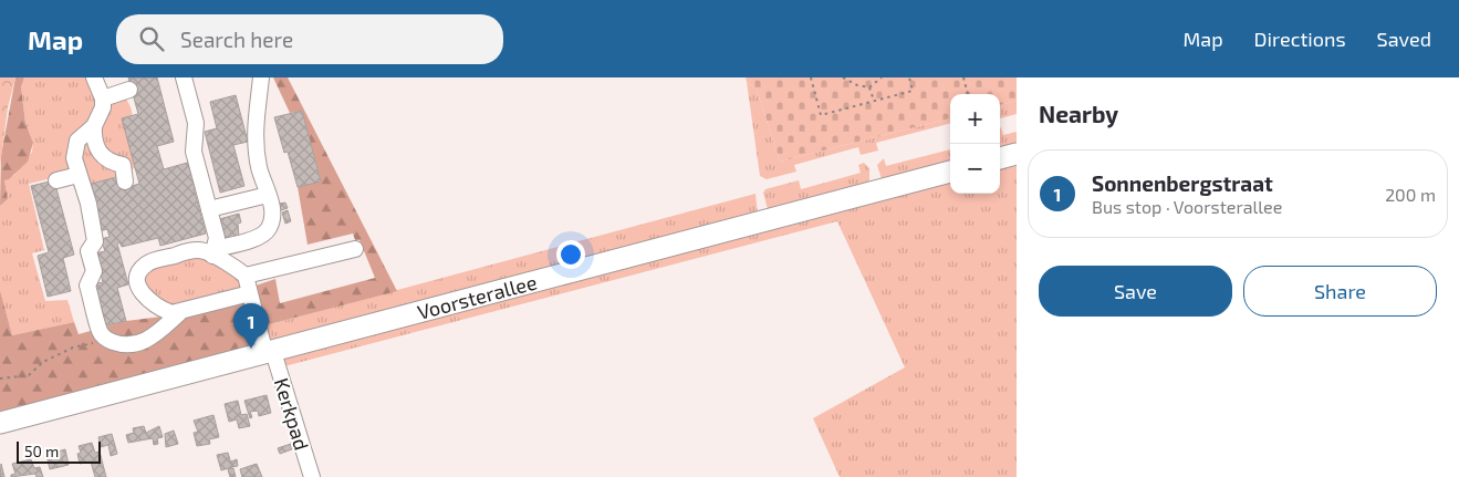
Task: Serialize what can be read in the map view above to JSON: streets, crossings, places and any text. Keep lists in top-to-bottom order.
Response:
{
  "streets": {
    "main road": ["Voorsterallee"],
    "street": ["Kerkpad"]
  },
  "crossings": [
    ["Voorsterallee", "Kerkpad"]
  ],
  "scale_bar": "50 m",
  "page": {
    "header": "Map",
    "search": "Search here",
    "nav": ["Map", "Directions", "Saved"],
    "heading": "Nearby",
    "map_buttons": ["+", "−"],
    "list": [
      {
        "mark": "1",
        "name": "Sonnenbergstraat",
        "note": "Bus stop · Voorsterallee",
        "value": "200 m"
      }
    ],
    "buttons": ["Save", "Share"],
    "pins": "1",
    "scale": "50 m"
  }
}
